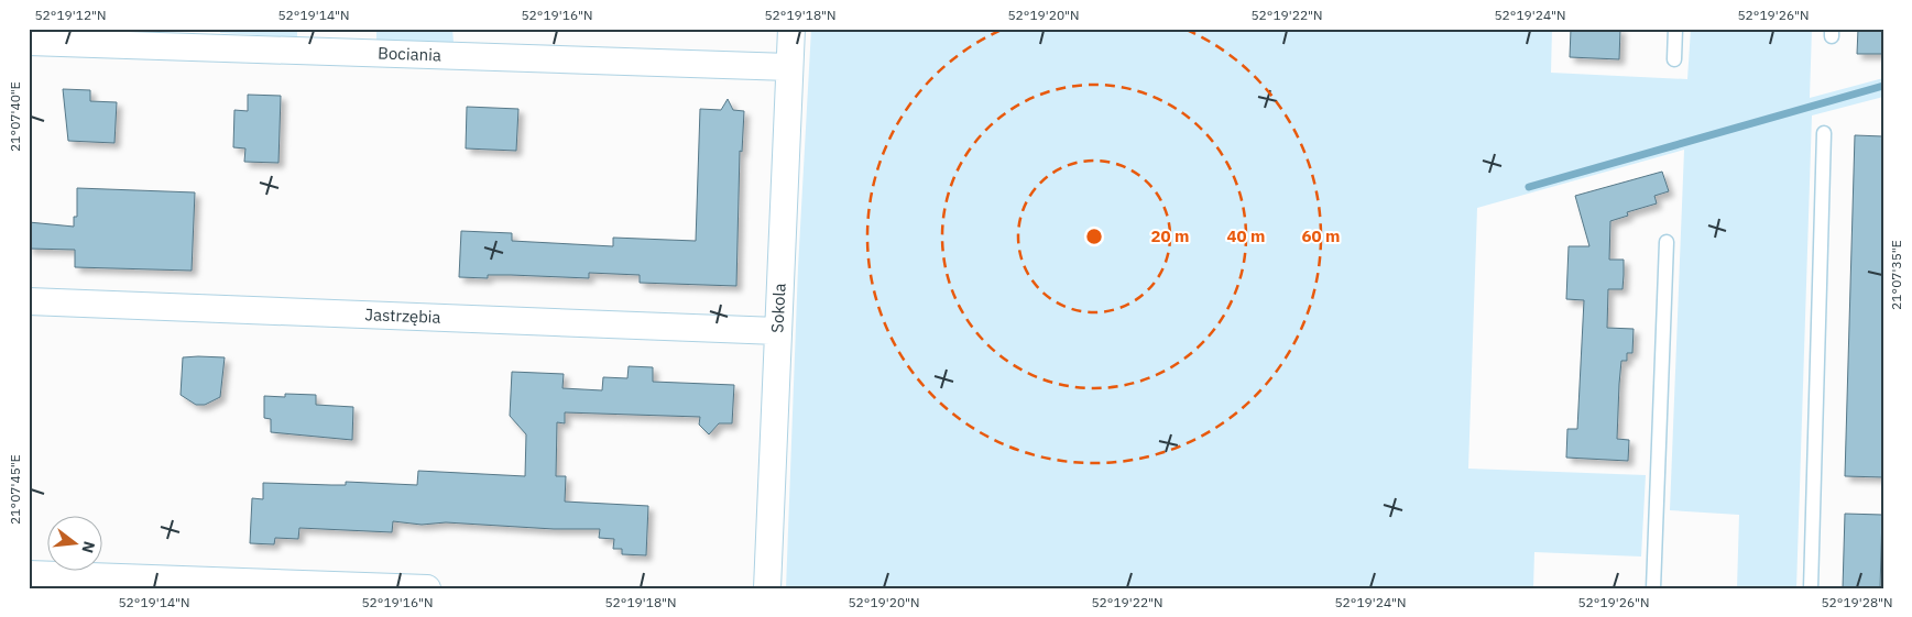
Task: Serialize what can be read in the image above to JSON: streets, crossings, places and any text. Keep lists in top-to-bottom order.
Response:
{
  "streets": {
    "street": ["Bociania", "Sokola", "Jastrzębia"]
  },
  "crossings": [
    ["Bociania", "Sokola"],
    ["Sokola", "Jastrzębia"]
  ],
  "north": "right",
  "coordinates": [
    "52°19'12\"N",
    "52°19'14\"N",
    "52°19'16\"N",
    "52°19'18\"N",
    "52°19'20\"N",
    "52°19'22\"N",
    "52°19'24\"N",
    "52°19'26\"N",
    "21°07'40\"E",
    "21°07'35\"E",
    "21°07'45\"E",
    "52°19'28\"N"
  ],
  "rings": ["20 m", "40 m", "60 m"]
}
